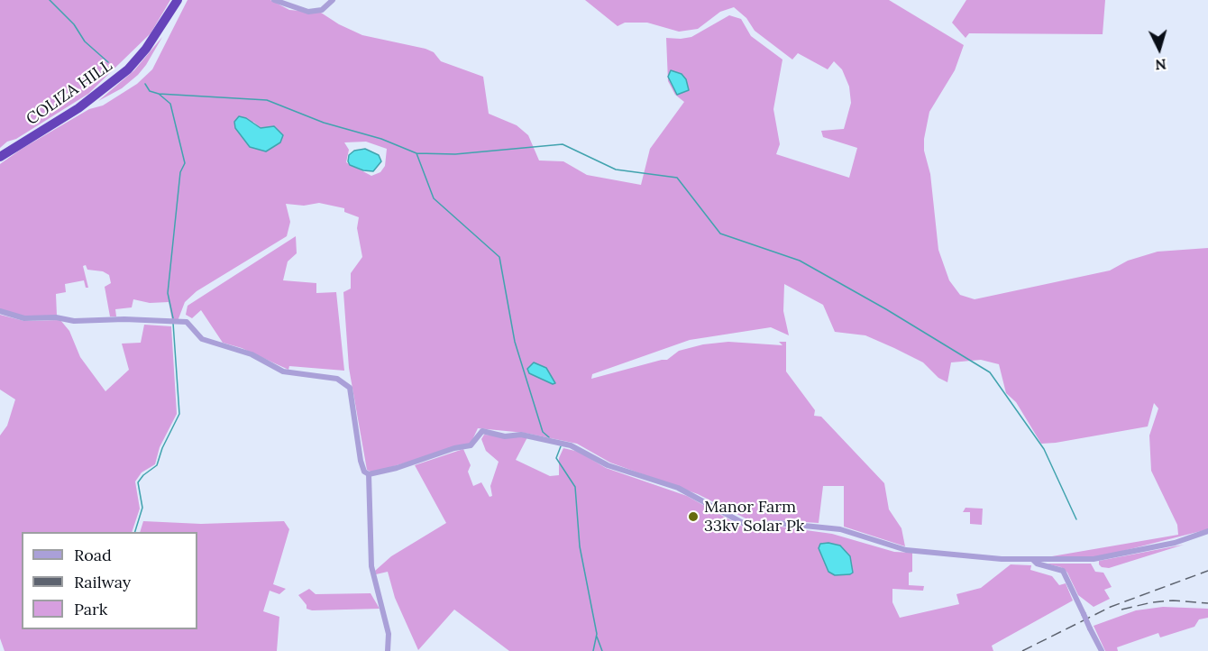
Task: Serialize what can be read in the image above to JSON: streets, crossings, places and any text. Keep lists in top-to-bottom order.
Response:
{
  "streets": {
    "highway": ["COLIZA HILL"]
  },
  "places": ["Manor Farm 33kv Solar Pk"],
  "legend": ["Road", "Railway", "Park"],
  "north": "bottom"
}
